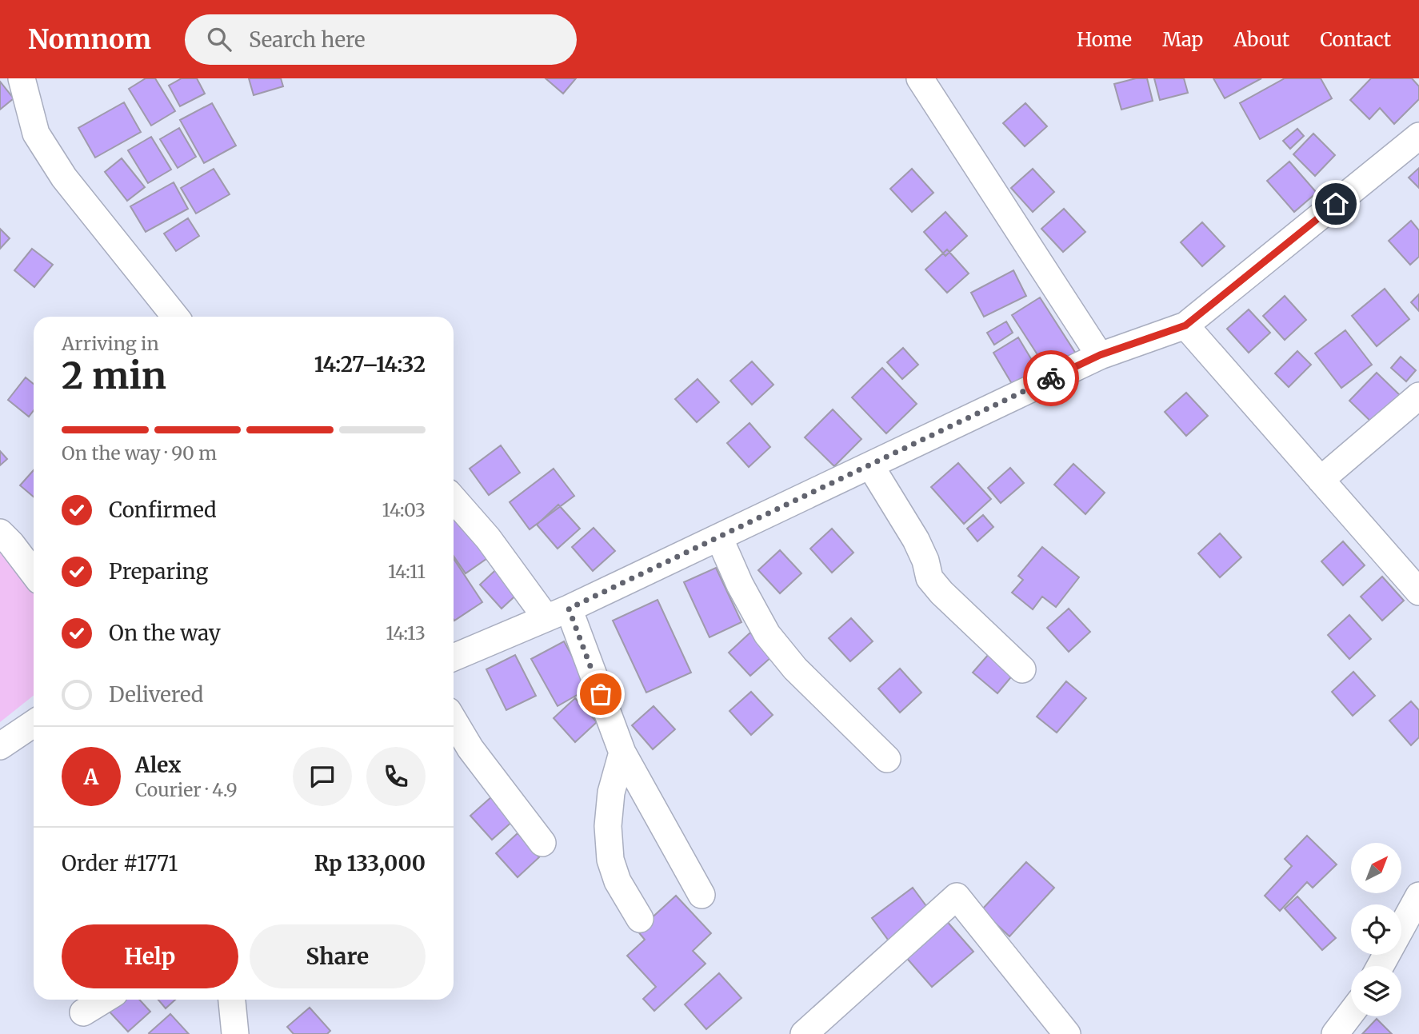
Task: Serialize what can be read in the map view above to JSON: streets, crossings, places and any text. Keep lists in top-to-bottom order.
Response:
{
  "north": "top right",
  "page": {
    "header": "Nomnom",
    "search": "Search here",
    "nav": [
      "Home",
      "Map",
      "About",
      "Contact"
    ],
    "heading": ["2 min", "Arriving in", "14:27–14:32"],
    "panel": [
      "Alex",
      "Courier · 4.9",
      "Order #1771",
      "Rp 133,000"
    ],
    "bar": "On the way · 90 m",
    "list": [
      ["Confirmed", "14:03"],
      ["Preparing", "14:11"],
      ["On the way", "14:13"],
      "Delivered"
    ],
    "round": "A",
    "buttons": ["Help", "Share"]
  }
}
